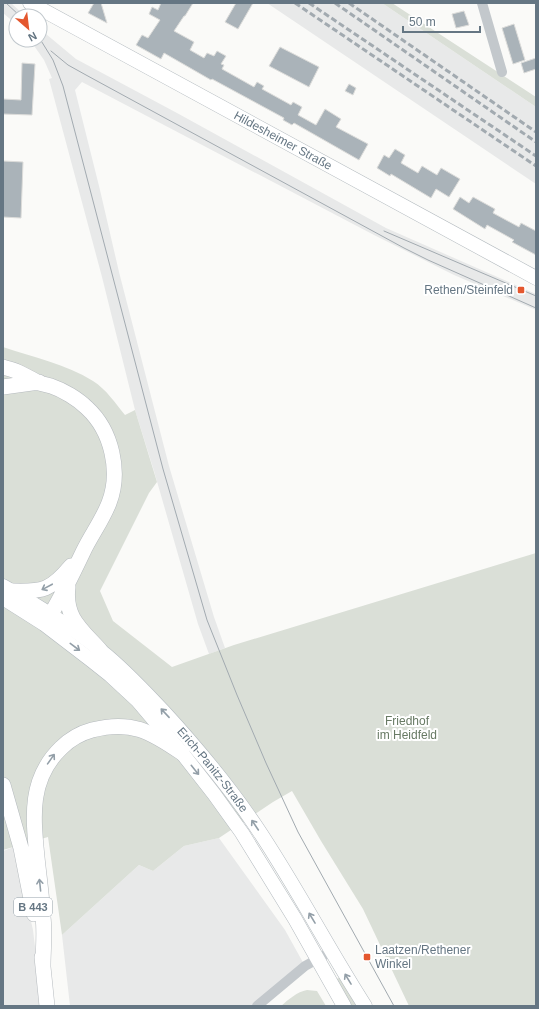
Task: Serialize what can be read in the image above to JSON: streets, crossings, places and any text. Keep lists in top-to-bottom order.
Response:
{
  "streets": {
    "main road": ["Hildesheimer Straße", "Erich-Panitz-Straße", "B 443"]
  },
  "parks": ["Friedhof im Heidfeld"],
  "places": {
    "transit": ["Rethen/Steinfeld", "Laatzen/Rethener Winkel"]
  },
  "scale_bar": "50 m",
  "north": "bottom right"
}
